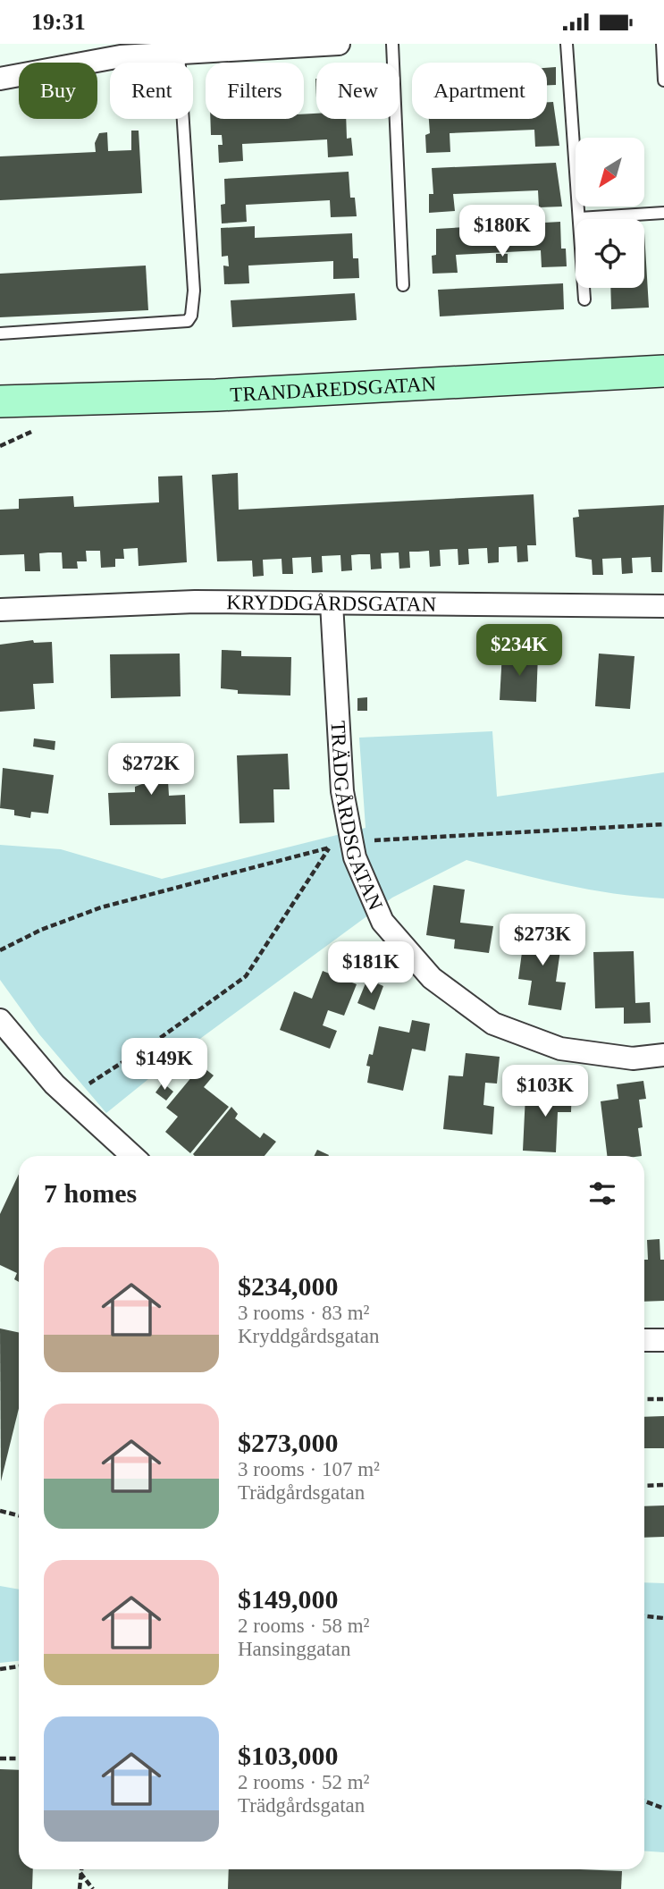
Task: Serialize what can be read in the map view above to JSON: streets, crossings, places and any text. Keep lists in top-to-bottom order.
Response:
{
  "streets": {
    "street": ["TRANDAREDSGATAN", "KRYDDGÅRDSGATAN", "TRÄDGÅRDSGATAN"]
  },
  "crossings": [
    ["KRYDDGÅRDSGATAN", "TRÄDGÅRDSGATAN"]
  ],
  "north": "bottom left",
  "page": {
    "status": "19:31",
    "chip": [
      "Buy",
      "Rent",
      "Filters",
      "New",
      "Apartment"
    ],
    "price": [
      "$180K",
      "$234K",
      "$272K",
      "$273K",
      "$181K",
      "$149K",
      "$103K"
    ],
    "heading": "7 homes",
    "list": [
      {
        "name": "$234,000",
        "note": "3 rooms · 83 m² · Kryddgårdsgatan"
      },
      {
        "name": "$273,000",
        "note": "3 rooms · 107 m² · Trädgårdsgatan"
      },
      {
        "name": "$149,000",
        "note": "2 rooms · 58 m² · Hansinggatan"
      },
      {
        "name": "$103,000",
        "note": "2 rooms · 52 m² · Trädgårdsgatan"
      }
    ]
  }
}
